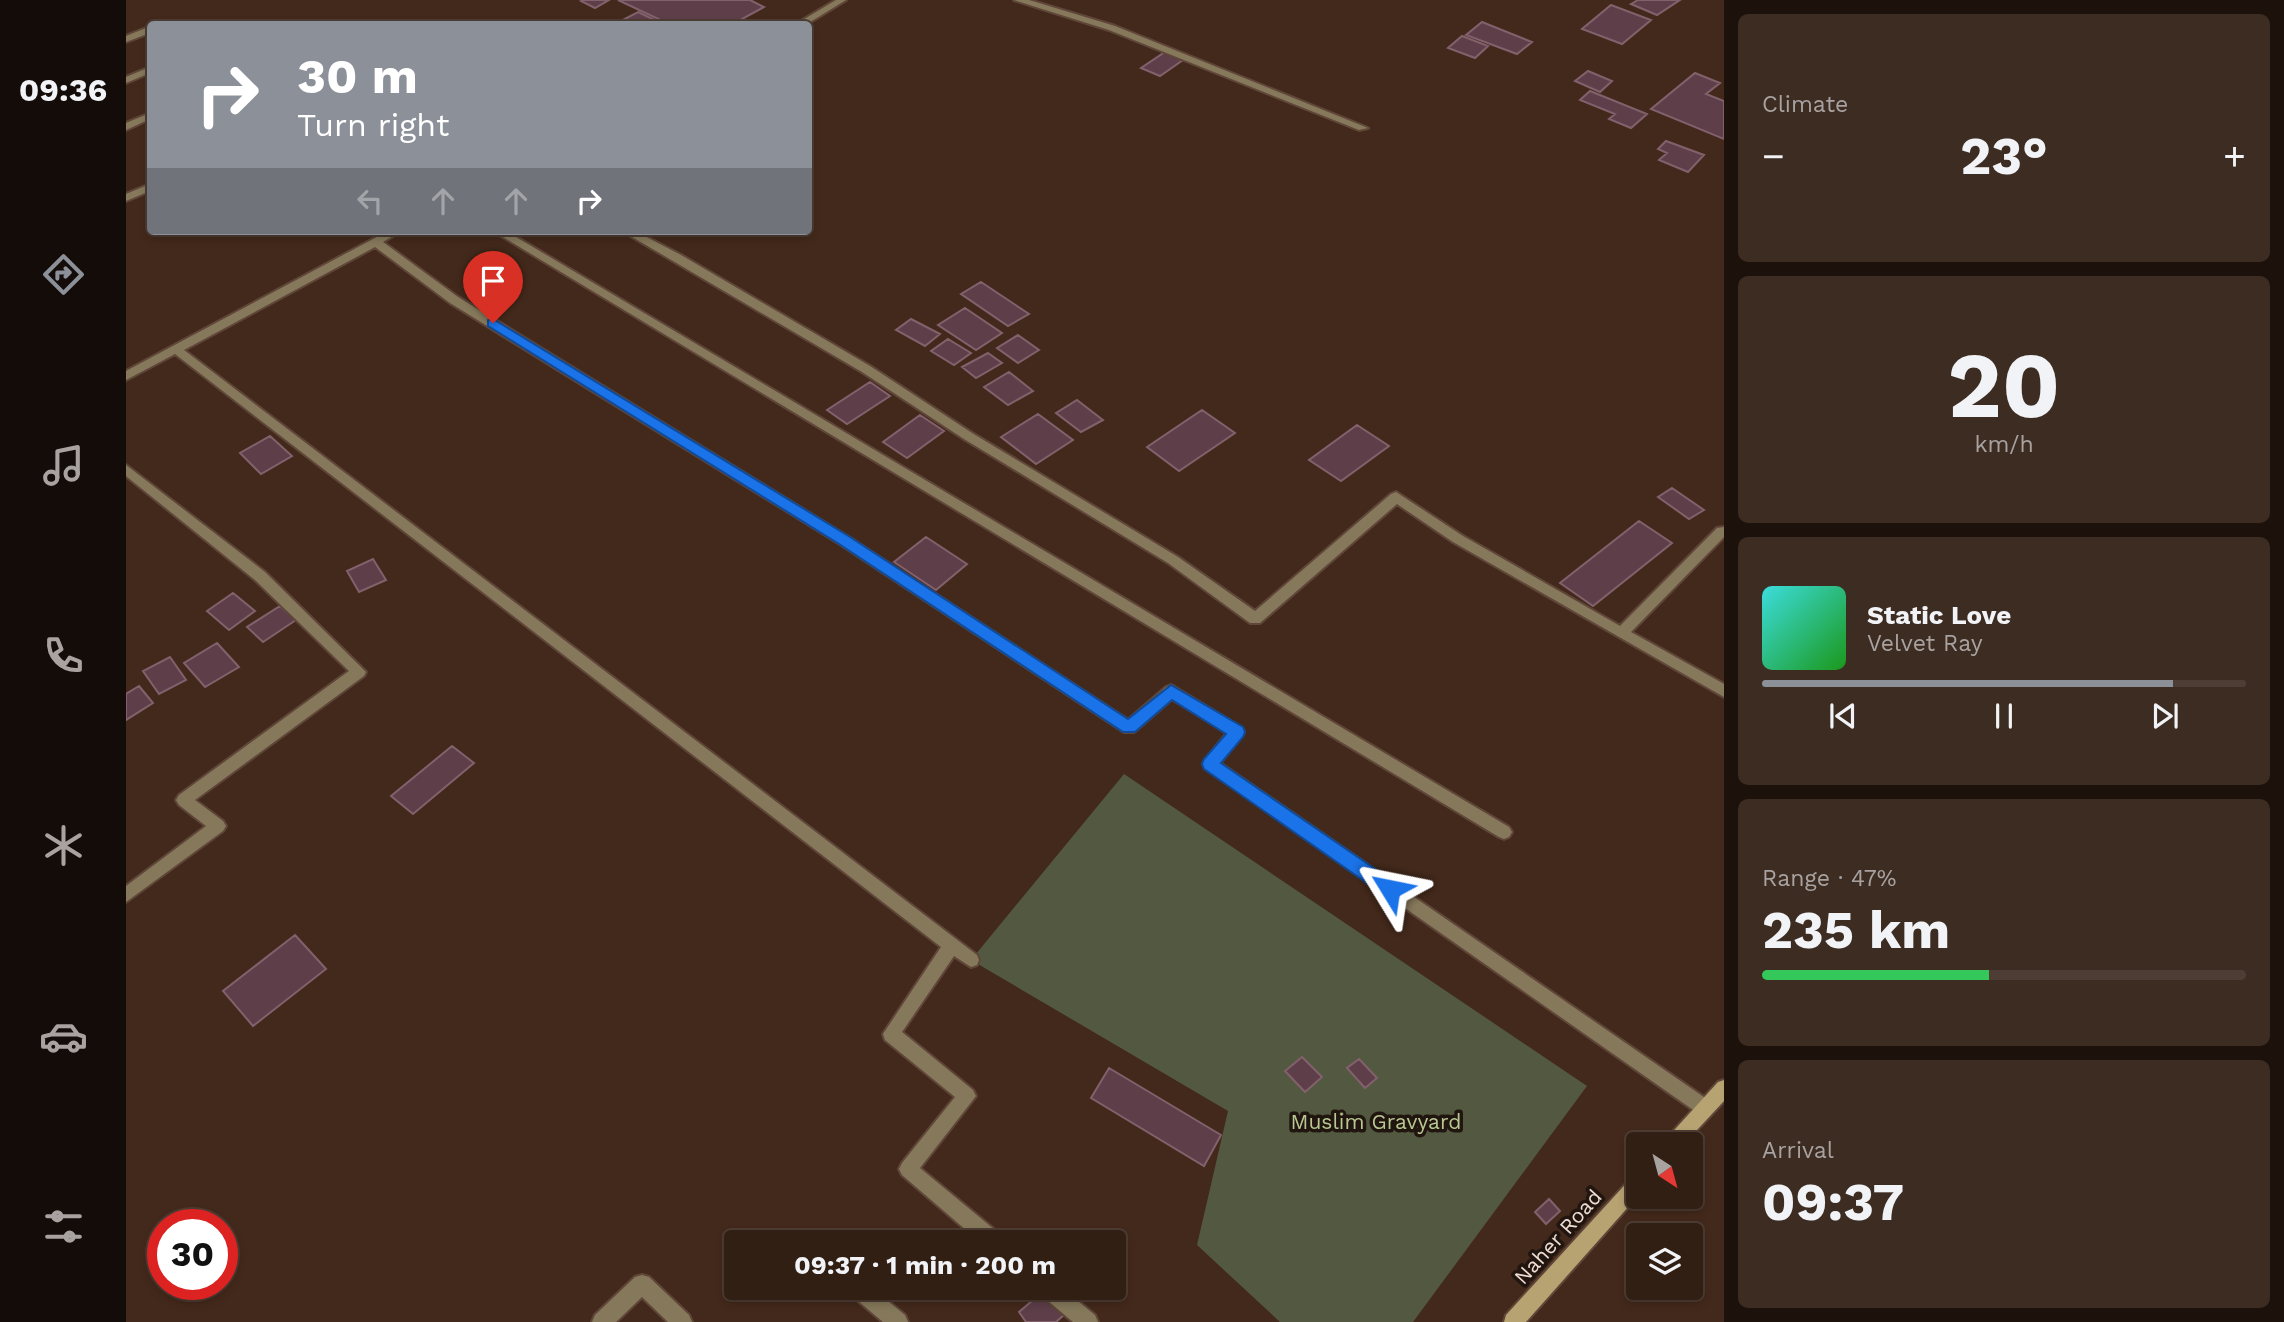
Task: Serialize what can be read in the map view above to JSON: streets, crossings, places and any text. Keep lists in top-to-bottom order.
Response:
{
  "streets": {
    "main road": ["Naher Road"]
  },
  "parks": ["Muslim Gravyard"],
  "north": "bottom right",
  "page": {
    "tabs": "09:36",
    "tile": [
      "Climate",
      ["20", "km/h"],
      ["Range · 47%", "235 km"],
      ["Arrival", "09:37"]
    ],
    "turn": ["30 m", "Turn right"],
    "heat": ["−", "23°", "+"],
    "song": ["Static Love", "Velvet Ray"],
    "limit": "30",
    "trip": "09:37 · 1 min · 200 m"
  }
}
